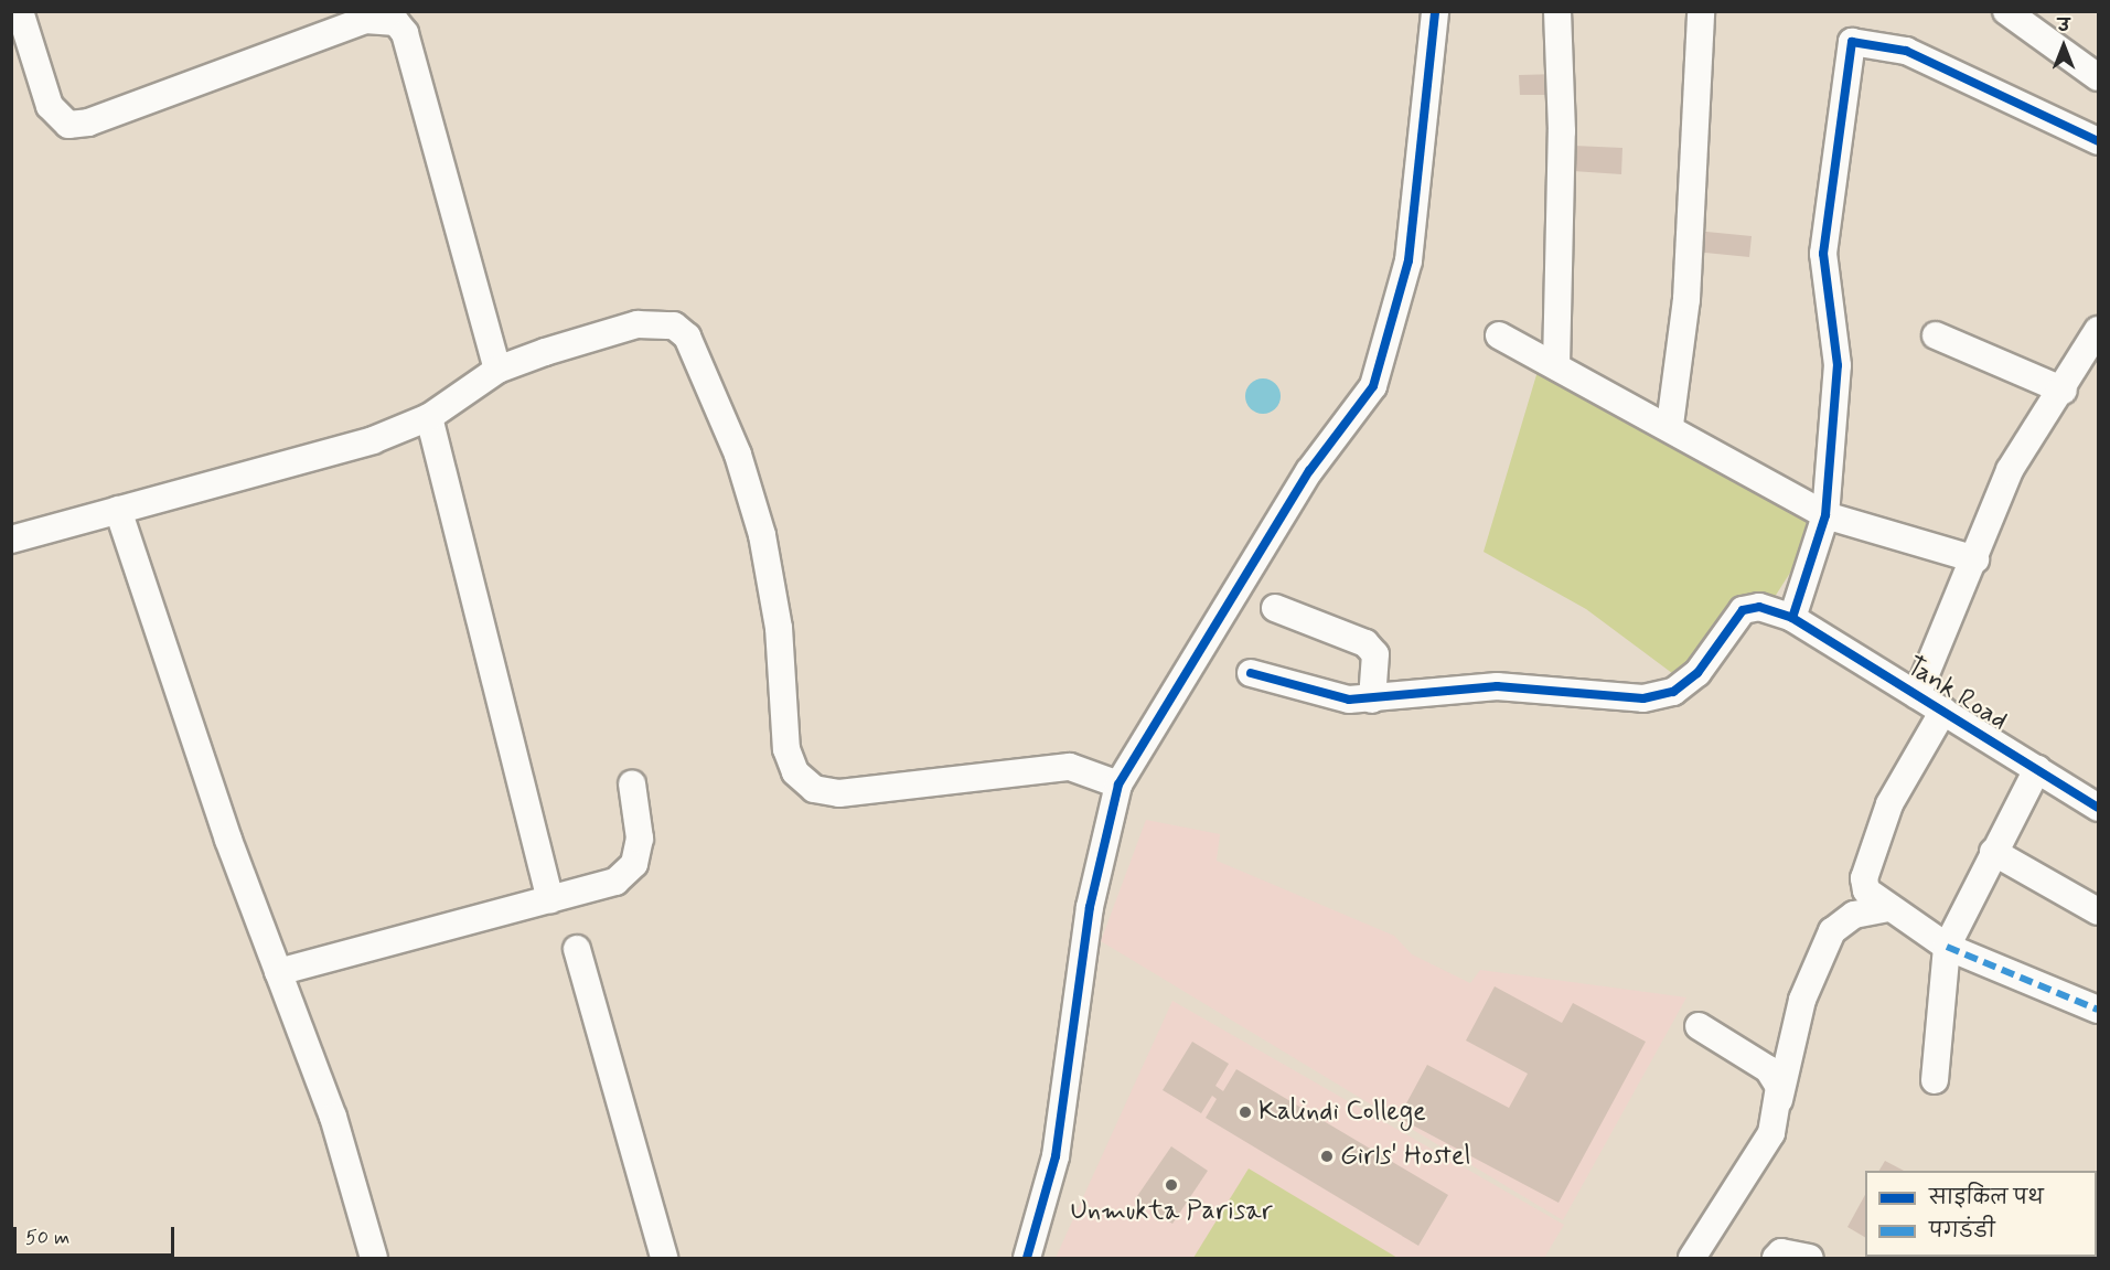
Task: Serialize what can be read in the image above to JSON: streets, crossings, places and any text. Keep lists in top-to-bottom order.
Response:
{
  "streets": {
    "street": ["Tank Road"]
  },
  "places": ["Kalindi College", "Girls' Hostel", "Unmukta Parisar"],
  "legend": ["साइकिल पथ", "पगडंडी"],
  "scale_bar": "50 m",
  "north": "top"
}
